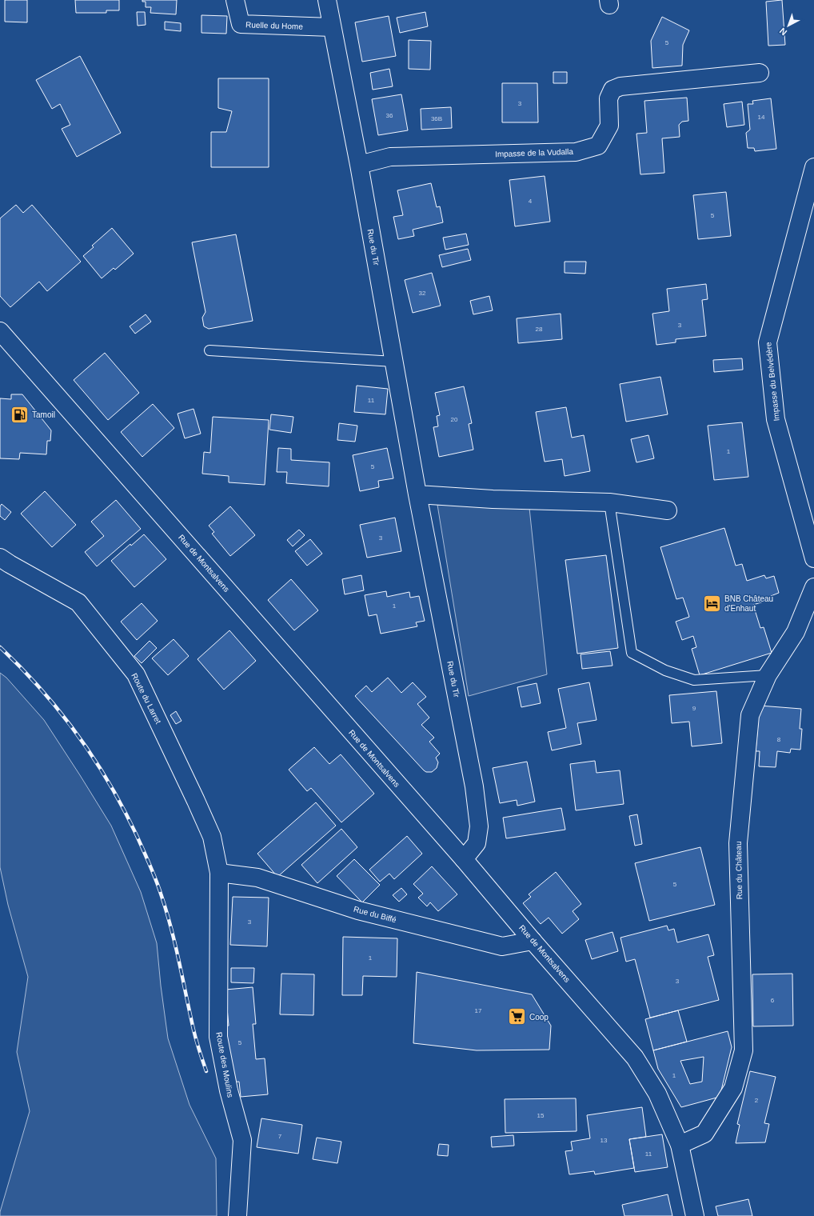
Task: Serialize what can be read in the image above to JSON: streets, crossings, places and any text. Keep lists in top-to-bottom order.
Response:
{
  "streets": {
    "street": [
      "Ruelle du Home",
      "Impasse de la Vudalla",
      "Rue du Tir",
      "Impasse du Belvédère",
      "Rue de Montsalvens",
      "Route du Larret",
      "Rue du Château",
      "Rue du Biffé",
      "Route des Moulins"
    ]
  },
  "crossings": [
    ["Ruelle du Home", "Rue du Tir"],
    ["Impasse de la Vudalla", "Rue du Tir"],
    ["Rue du Tir", "Rue de Montsalvens"],
    ["Rue de Montsalvens", "Rue du Château"],
    ["Rue de Montsalvens", "Rue du Biffé"],
    ["Route du Larret", "Rue du Biffé"],
    ["Route du Larret", "Route des Moulins"],
    ["Rue du Biffé", "Route des Moulins"]
  ],
  "places": {
    "fuel station": ["Tamoil"],
    "hotel": ["BNB Château d'Enhaut"],
    "supermarket": ["Coop"]
  },
  "house_numbers": [
    "5",
    "3",
    "36",
    "14",
    "36B",
    "4",
    "5",
    "32",
    "3",
    "28",
    "11",
    "20",
    "1",
    "5",
    "3",
    "1",
    "9",
    "8",
    "5",
    "3",
    "1",
    "3",
    "6",
    "17",
    "5",
    "1",
    "2",
    "15",
    "7",
    "13",
    "11"
  ],
  "north": "bottom left"
}
